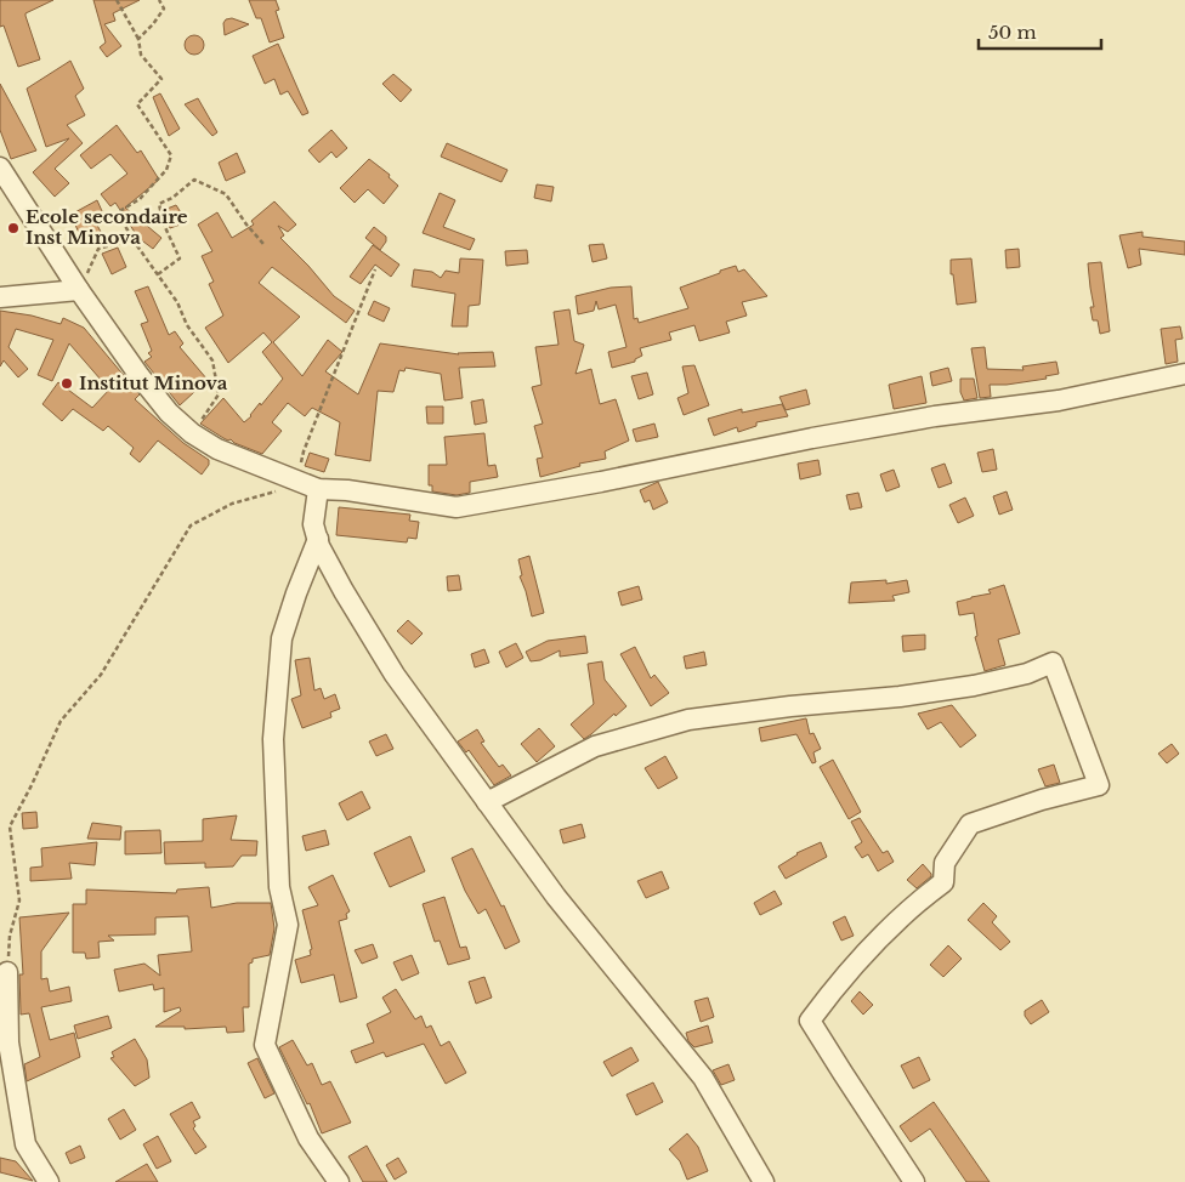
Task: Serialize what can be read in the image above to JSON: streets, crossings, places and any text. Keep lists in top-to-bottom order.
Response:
{
  "places": ["Ecole secondaire Inst Minova", "Institut Minova"],
  "scale_bar": "50 m"
}
